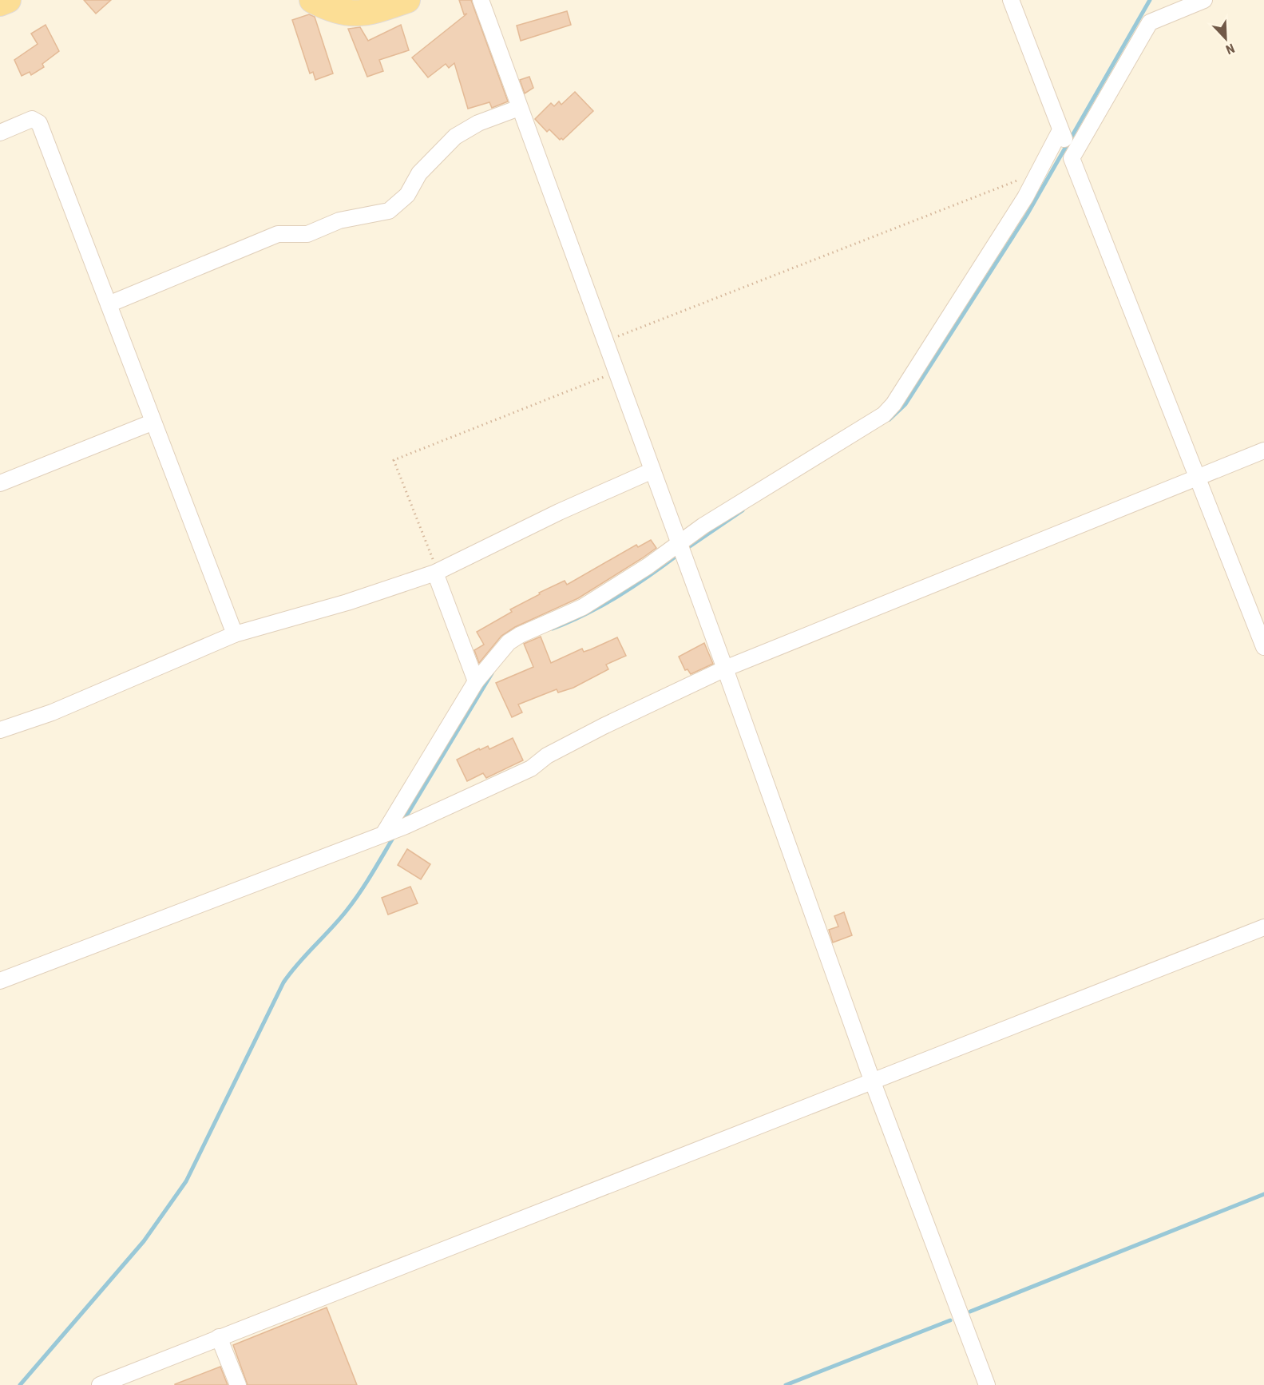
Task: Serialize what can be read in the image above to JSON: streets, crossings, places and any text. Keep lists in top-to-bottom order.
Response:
{
  "north": "bottom right"
}
